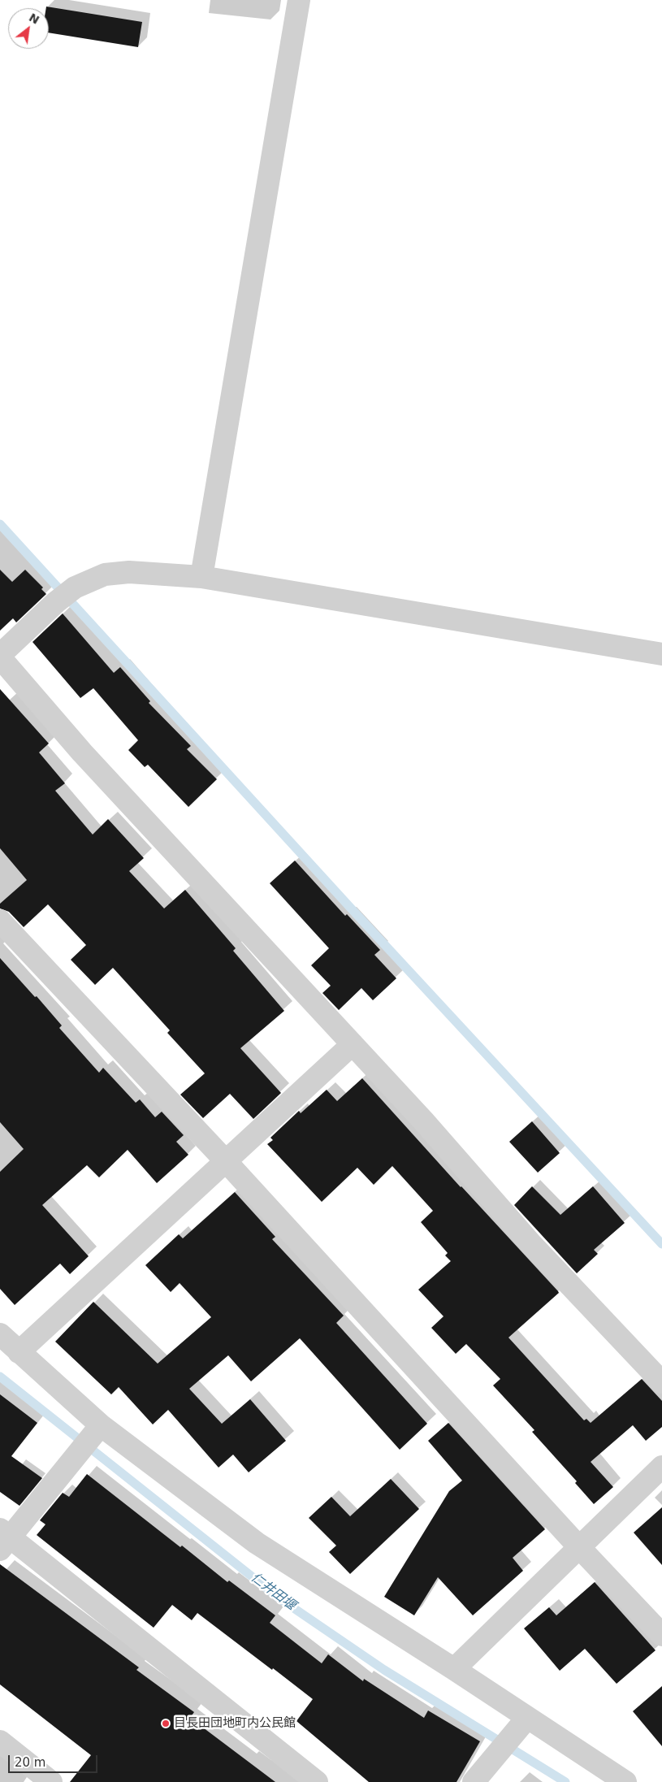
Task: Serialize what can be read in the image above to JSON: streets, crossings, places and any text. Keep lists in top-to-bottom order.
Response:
{
  "water": ["仁井田堰"],
  "places": ["目長田団地町内公民館"],
  "scale_bar": "20 m",
  "north": "top right"
}
